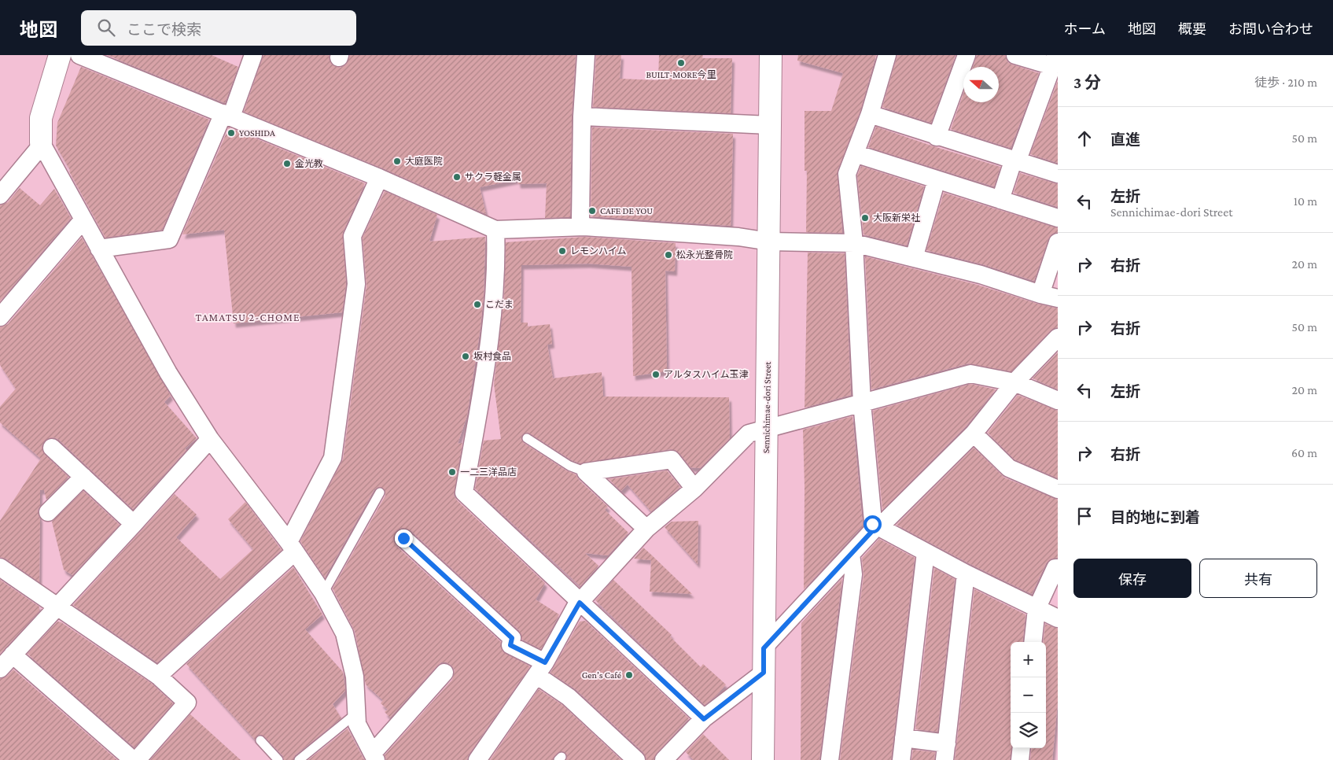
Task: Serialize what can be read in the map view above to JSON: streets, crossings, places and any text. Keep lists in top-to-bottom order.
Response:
{
  "streets": {
    "main road": ["Sennichimae-dori Street"]
  },
  "districts": ["TAMATSU 2-CHOME"],
  "places": [
    "BUILT-MORE今里",
    "YOSHIDA",
    "大庭医院",
    "金光教",
    "サクラ軽金属",
    "CAFE DE YOU",
    "大阪新栄社",
    "レモンハイム",
    "松永光整骨院",
    "こだま",
    "坂村食品",
    "アルタスハイム玉津",
    "一二三洋品店",
    "Gen’s Café"
  ],
  "north": "left",
  "page": {
    "header": "地図",
    "search": "ここで検索",
    "nav": [
      "ホーム",
      "地図",
      "概要",
      "お問い合わせ"
    ],
    "heading": ["3 分", "徒歩 · 210 m"],
    "list": [
      ["直進", "50 m"],
      ["左折", "Sennichimae-dori Street", "10 m"],
      ["右折", "20 m"],
      ["右折", "50 m"],
      ["左折", "20 m"],
      ["右折", "60 m"],
      "目的地に到着"
    ],
    "buttons": ["保存", "共有"],
    "map_buttons": ["+", "−"]
  }
}
